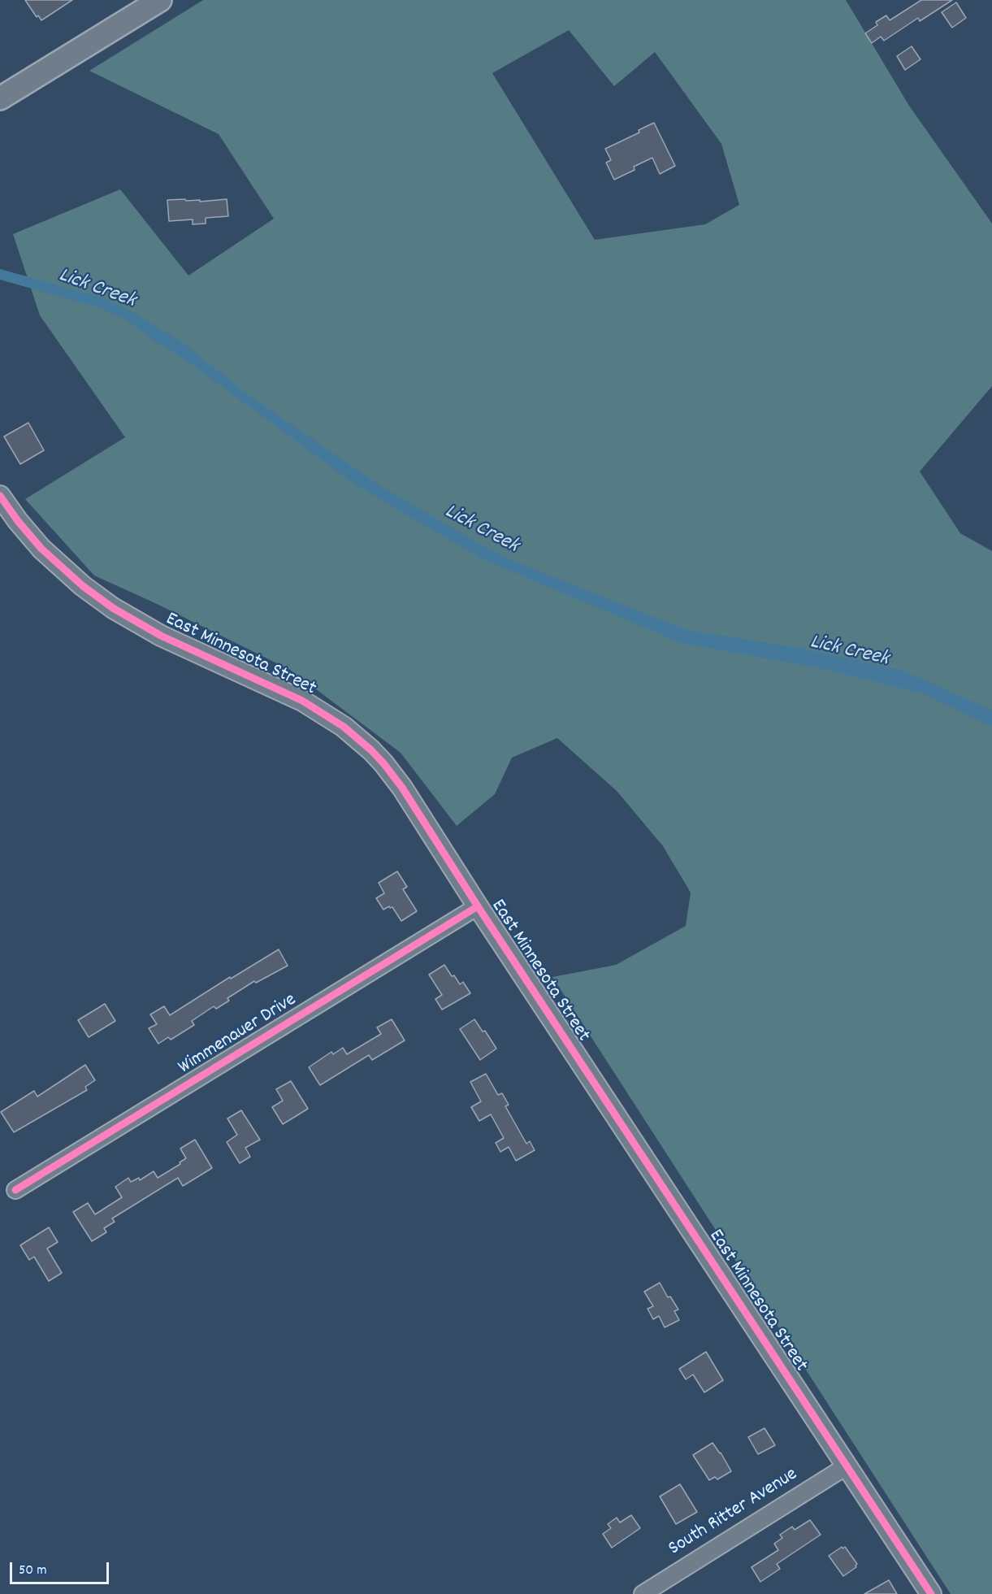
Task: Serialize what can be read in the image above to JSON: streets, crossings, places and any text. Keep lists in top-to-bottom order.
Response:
{
  "streets": {
    "street": ["East Minnesota Street", "Wimmenauer Drive", "South Ritter Avenue"]
  },
  "crossings": [
    ["East Minnesota Street", "Wimmenauer Drive"],
    ["East Minnesota Street", "South Ritter Avenue"]
  ],
  "water": ["Lick Creek"],
  "scale_bar": "50 m"
}
